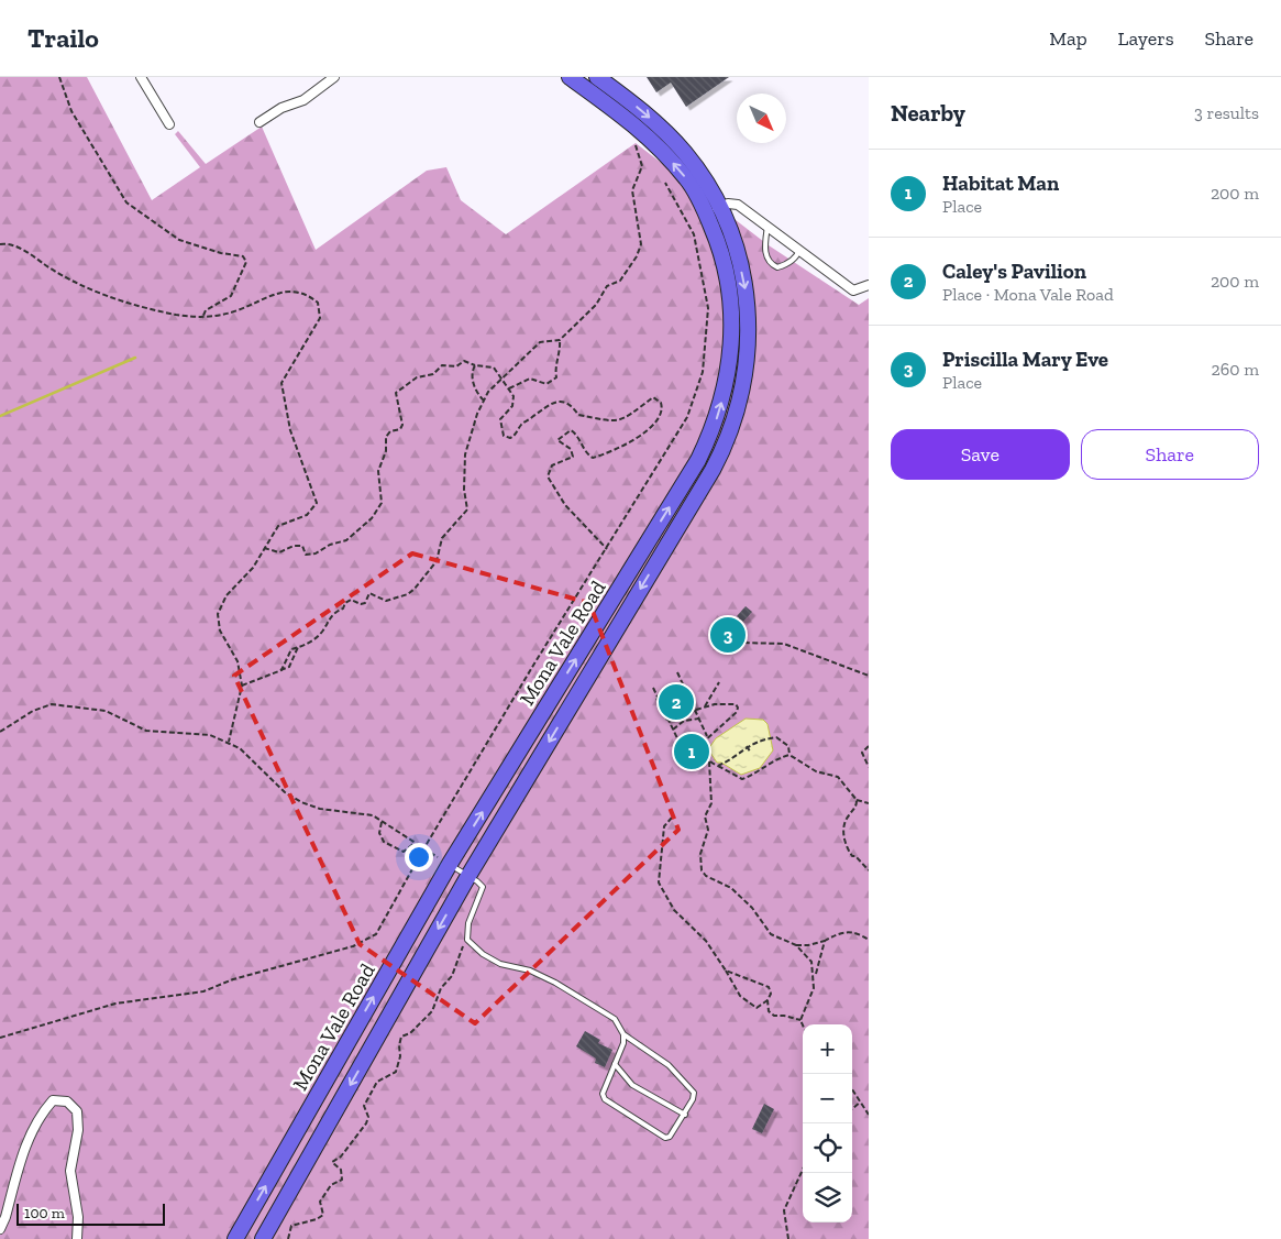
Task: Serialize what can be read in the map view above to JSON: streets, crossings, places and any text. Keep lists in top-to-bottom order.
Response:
{
  "streets": {
    "highway": ["Mona Vale Road"]
  },
  "scale_bar": "100 m",
  "north": "bottom right",
  "page": {
    "header": "Trailo",
    "nav": ["Map", "Layers", "Share"],
    "heading": ["Nearby", "3 results"],
    "list": [
      {
        "mark": "1",
        "name": "Habitat Man",
        "note": "Place",
        "value": "200 m"
      },
      {
        "mark": "2",
        "name": "Caley's Pavilion",
        "note": "Place · Mona Vale Road",
        "value": "200 m"
      },
      {
        "mark": "3",
        "name": "Priscilla Mary Eve",
        "note": "Place",
        "value": "260 m"
      }
    ],
    "buttons": ["Save", "Share"],
    "pins": ["3", "2", "1"],
    "map_buttons": ["+", "−"],
    "scale": "100 m"
  }
}
